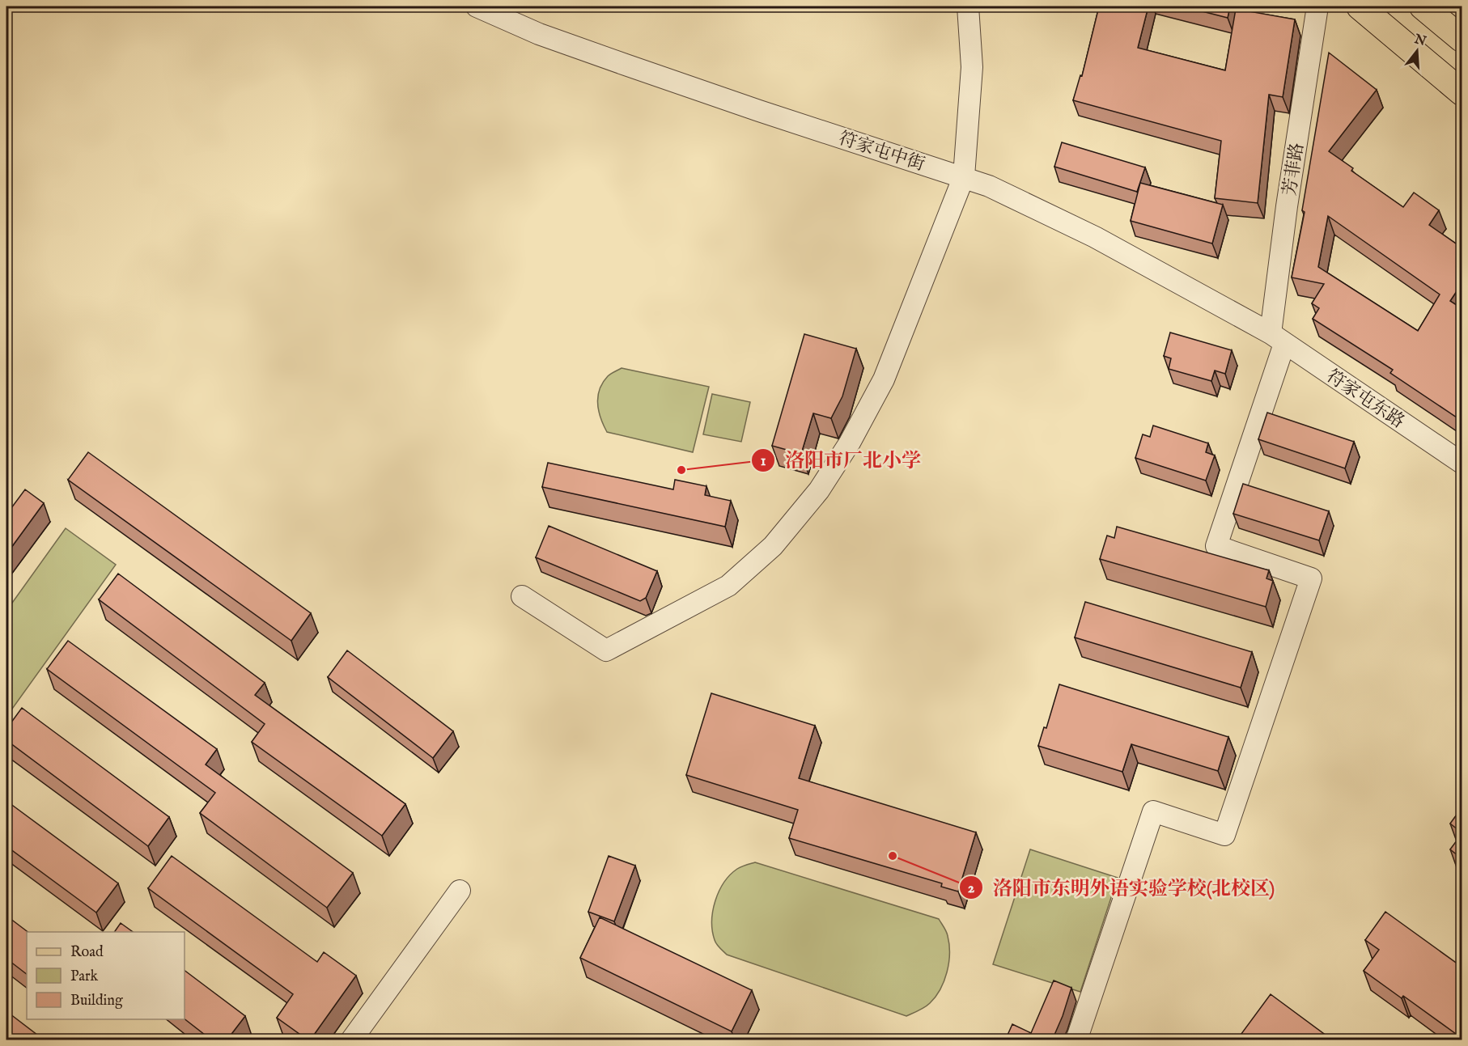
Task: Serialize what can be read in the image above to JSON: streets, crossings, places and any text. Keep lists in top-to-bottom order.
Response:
{
  "streets": {
    "street": ["符家屯中街", "芳菲路", "符家屯东路"]
  },
  "crossings": [
    ["符家屯中街", "芳菲路"],
    ["符家屯中街", "符家屯东路"],
    ["芳菲路", "符家屯东路"]
  ],
  "places": ["洛阳市厂北小学", "洛阳市东明外语实验学校(北校区)"],
  "legend": ["Road", "Park", "Building"],
  "north": "top"
}
